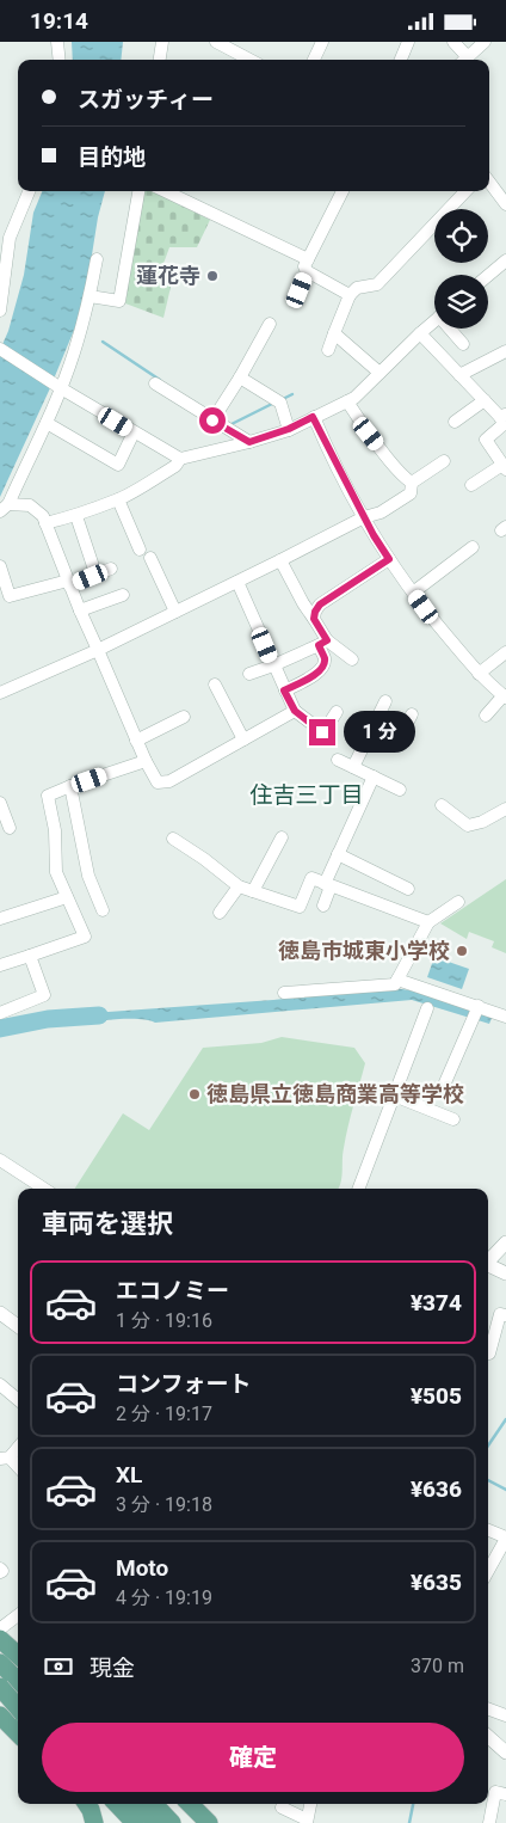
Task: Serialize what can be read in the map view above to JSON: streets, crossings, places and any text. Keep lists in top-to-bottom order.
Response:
{
  "districts": ["住吉三丁目"],
  "places": ["蓮花寺", "徳島市城東小学校", "徳島県立徳島商業高等学校"],
  "page": {
    "status": "19:14",
    "banner": ["スガッチィー", "目的地"],
    "bubble": "1 分",
    "heading": "車両を選択",
    "list": [
      {
        "name": "エコノミー",
        "note": "1 分 · 19:16",
        "value": "¥374"
      },
      {
        "name": "コンフォート",
        "note": "2 分 · 19:17",
        "value": "¥505"
      },
      {
        "name": "XL",
        "note": "3 分 · 19:18",
        "value": "¥636"
      },
      {
        "name": "Moto",
        "note": "4 分 · 19:19",
        "value": "¥635"
      }
    ],
    "pay": ["現金", "370 m"],
    "buttons": "確定"
  }
}
